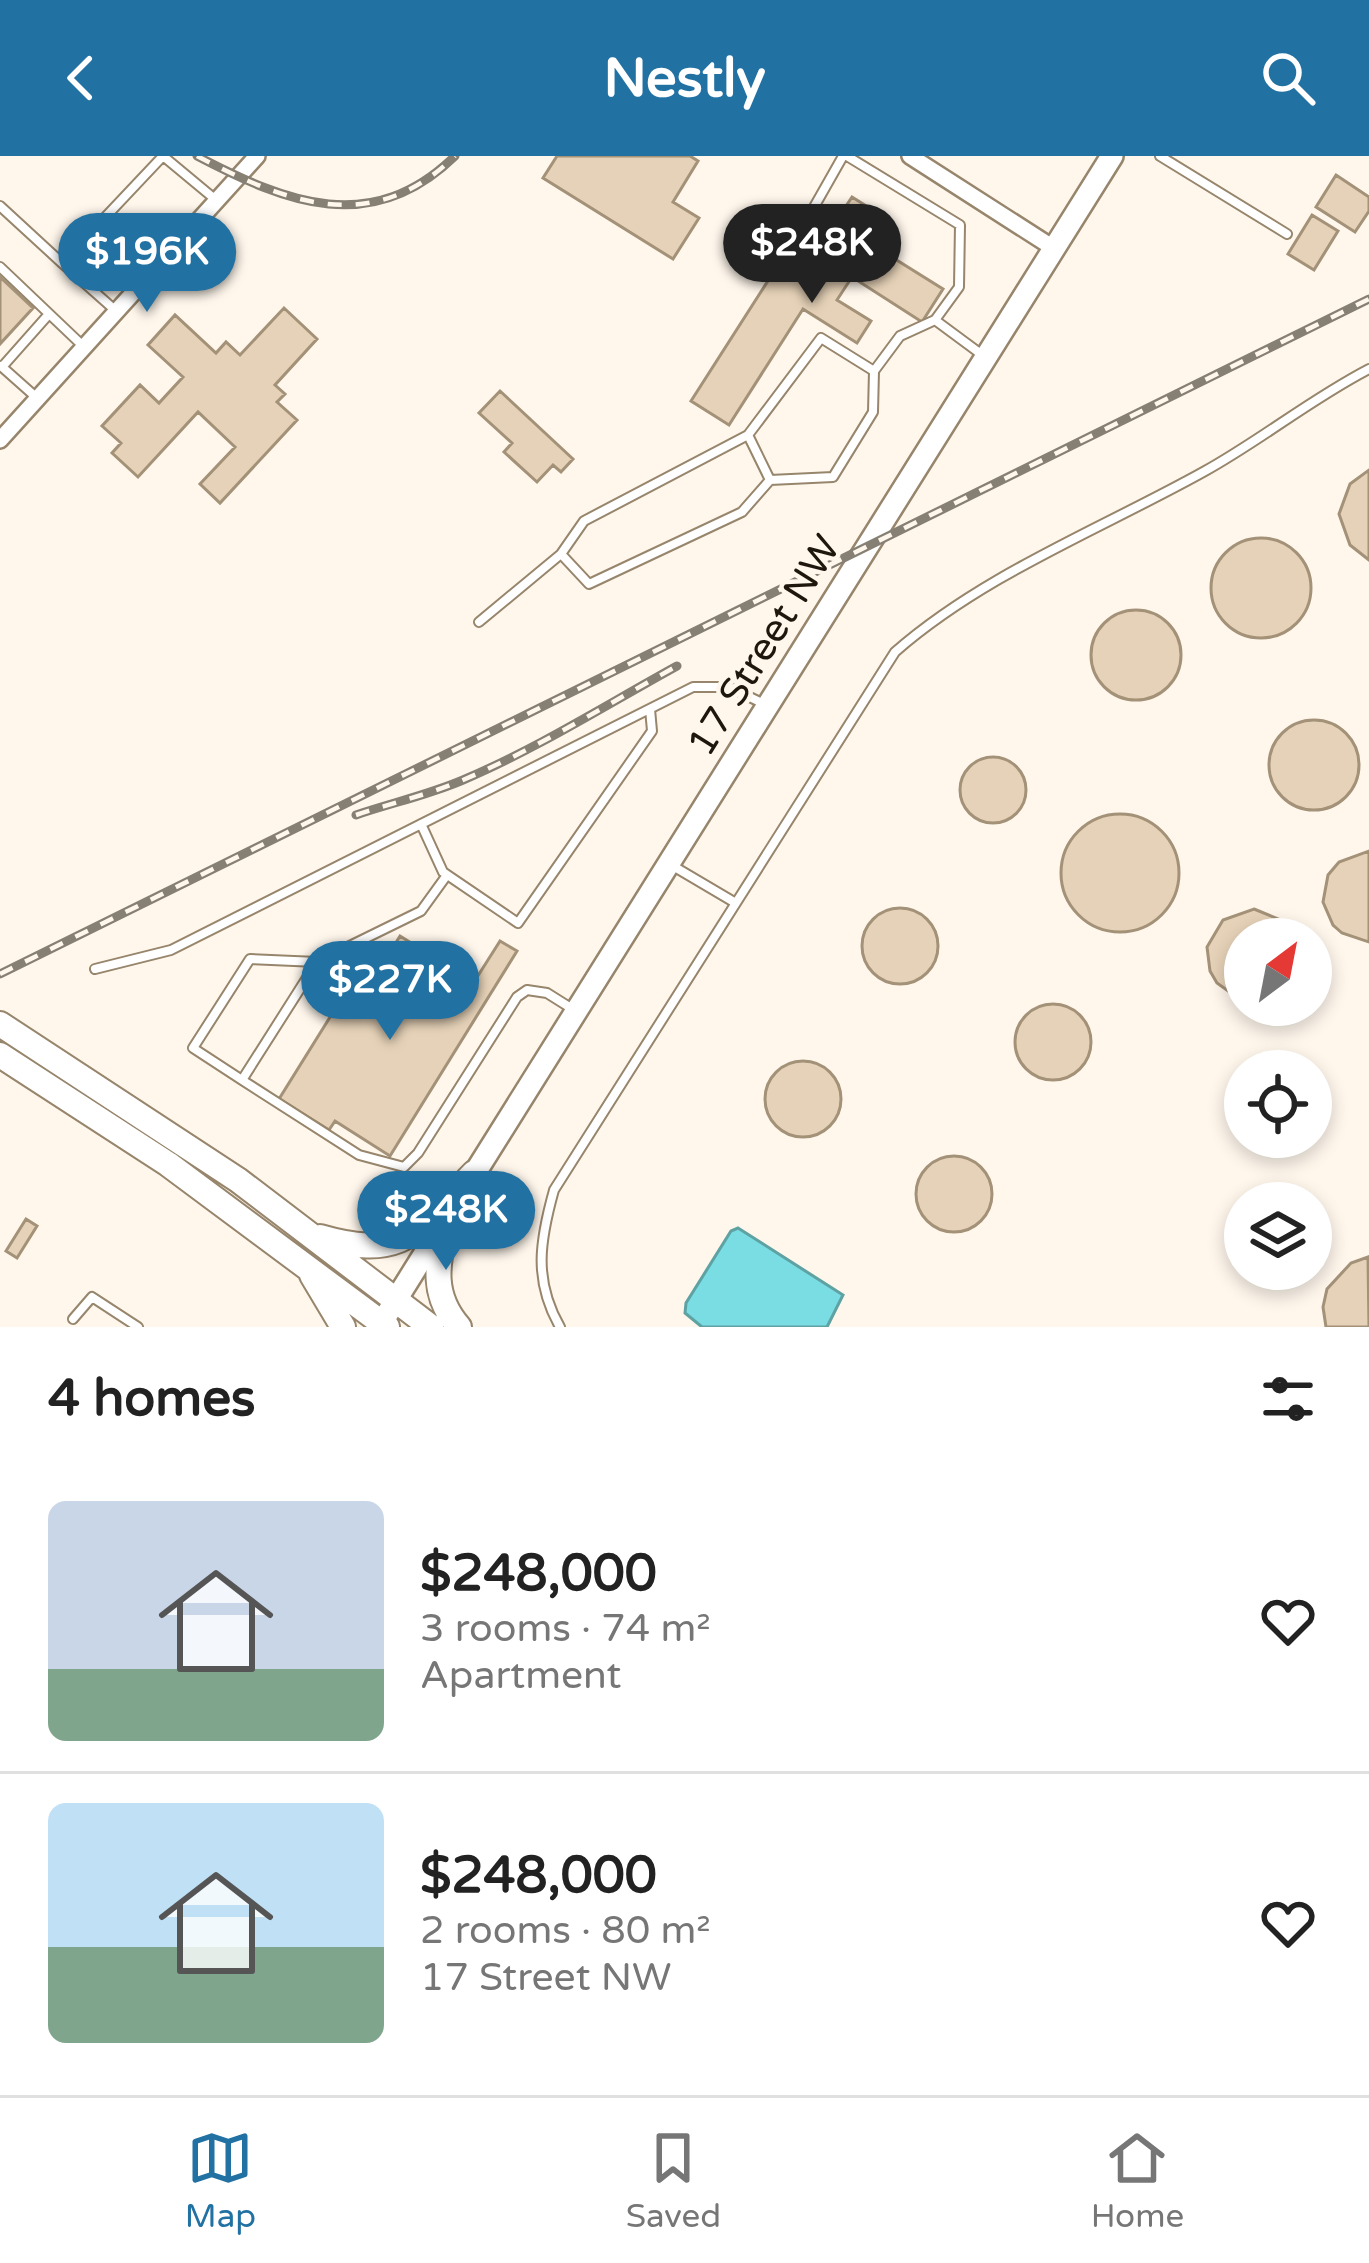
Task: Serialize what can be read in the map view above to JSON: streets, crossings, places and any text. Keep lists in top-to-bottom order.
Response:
{
  "streets": {
    "main road": ["17 Street NW"]
  },
  "north": "top right",
  "page": {
    "header": "Nestly",
    "price": [
      "$248K",
      "$196K",
      "$227K",
      "$248K"
    ],
    "heading": "4 homes",
    "list": [
      {
        "name": "$248,000",
        "note": "3 rooms · 74 m² · Apartment"
      },
      {
        "name": "$248,000",
        "note": "2 rooms · 80 m² · 17 Street NW"
      }
    ],
    "tabs": ["Map", "Saved", "Home"]
  }
}
